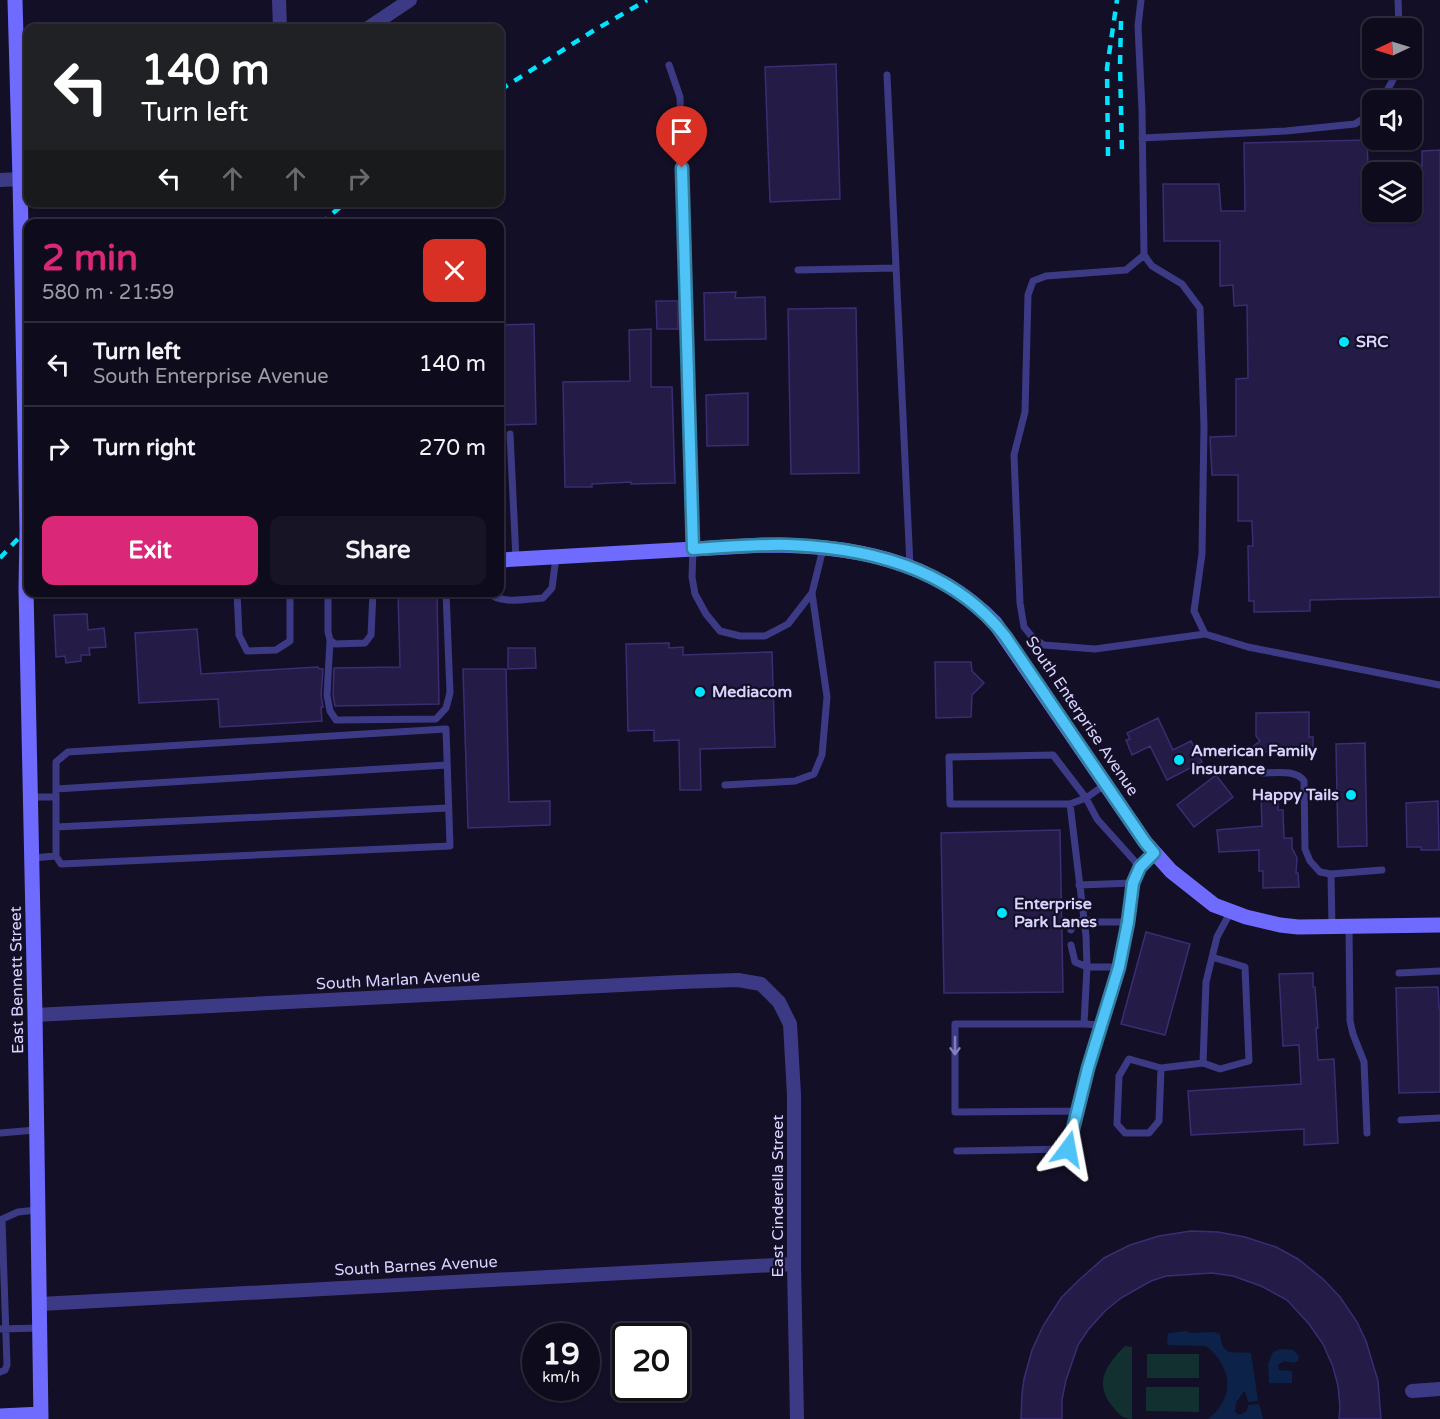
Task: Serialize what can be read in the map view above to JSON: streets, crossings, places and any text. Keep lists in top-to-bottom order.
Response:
{
  "streets": {
    "street": [
      "South Enterprise Avenue",
      "East Bennett Street",
      "South Marlan Avenue",
      "East Cinderella Street",
      "South Barnes Avenue"
    ]
  },
  "crossings": [
    ["East Bennett Street", "South Marlan Avenue"],
    ["East Bennett Street", "South Barnes Avenue"],
    ["South Marlan Avenue", "East Cinderella Street"],
    ["East Cinderella Street", "South Barnes Avenue"]
  ],
  "places": [
    "SRC",
    "Mediacom",
    "American Family Insurance",
    "Happy Tails",
    "Enterprise Park Lanes"
  ],
  "north": "left",
  "page": {
    "turn": ["140 m", "Turn left"],
    "heading": ["2 min", "580 m · 21:59"],
    "list": [
      {
        "name": "Turn left",
        "note": "South Enterprise Avenue",
        "value": "140 m"
      },
      {
        "name": "Turn right",
        "value": "270 m"
      }
    ],
    "buttons": ["Exit", "Share"],
    "speed": "19 km/h",
    "limit": "20"
  }
}
